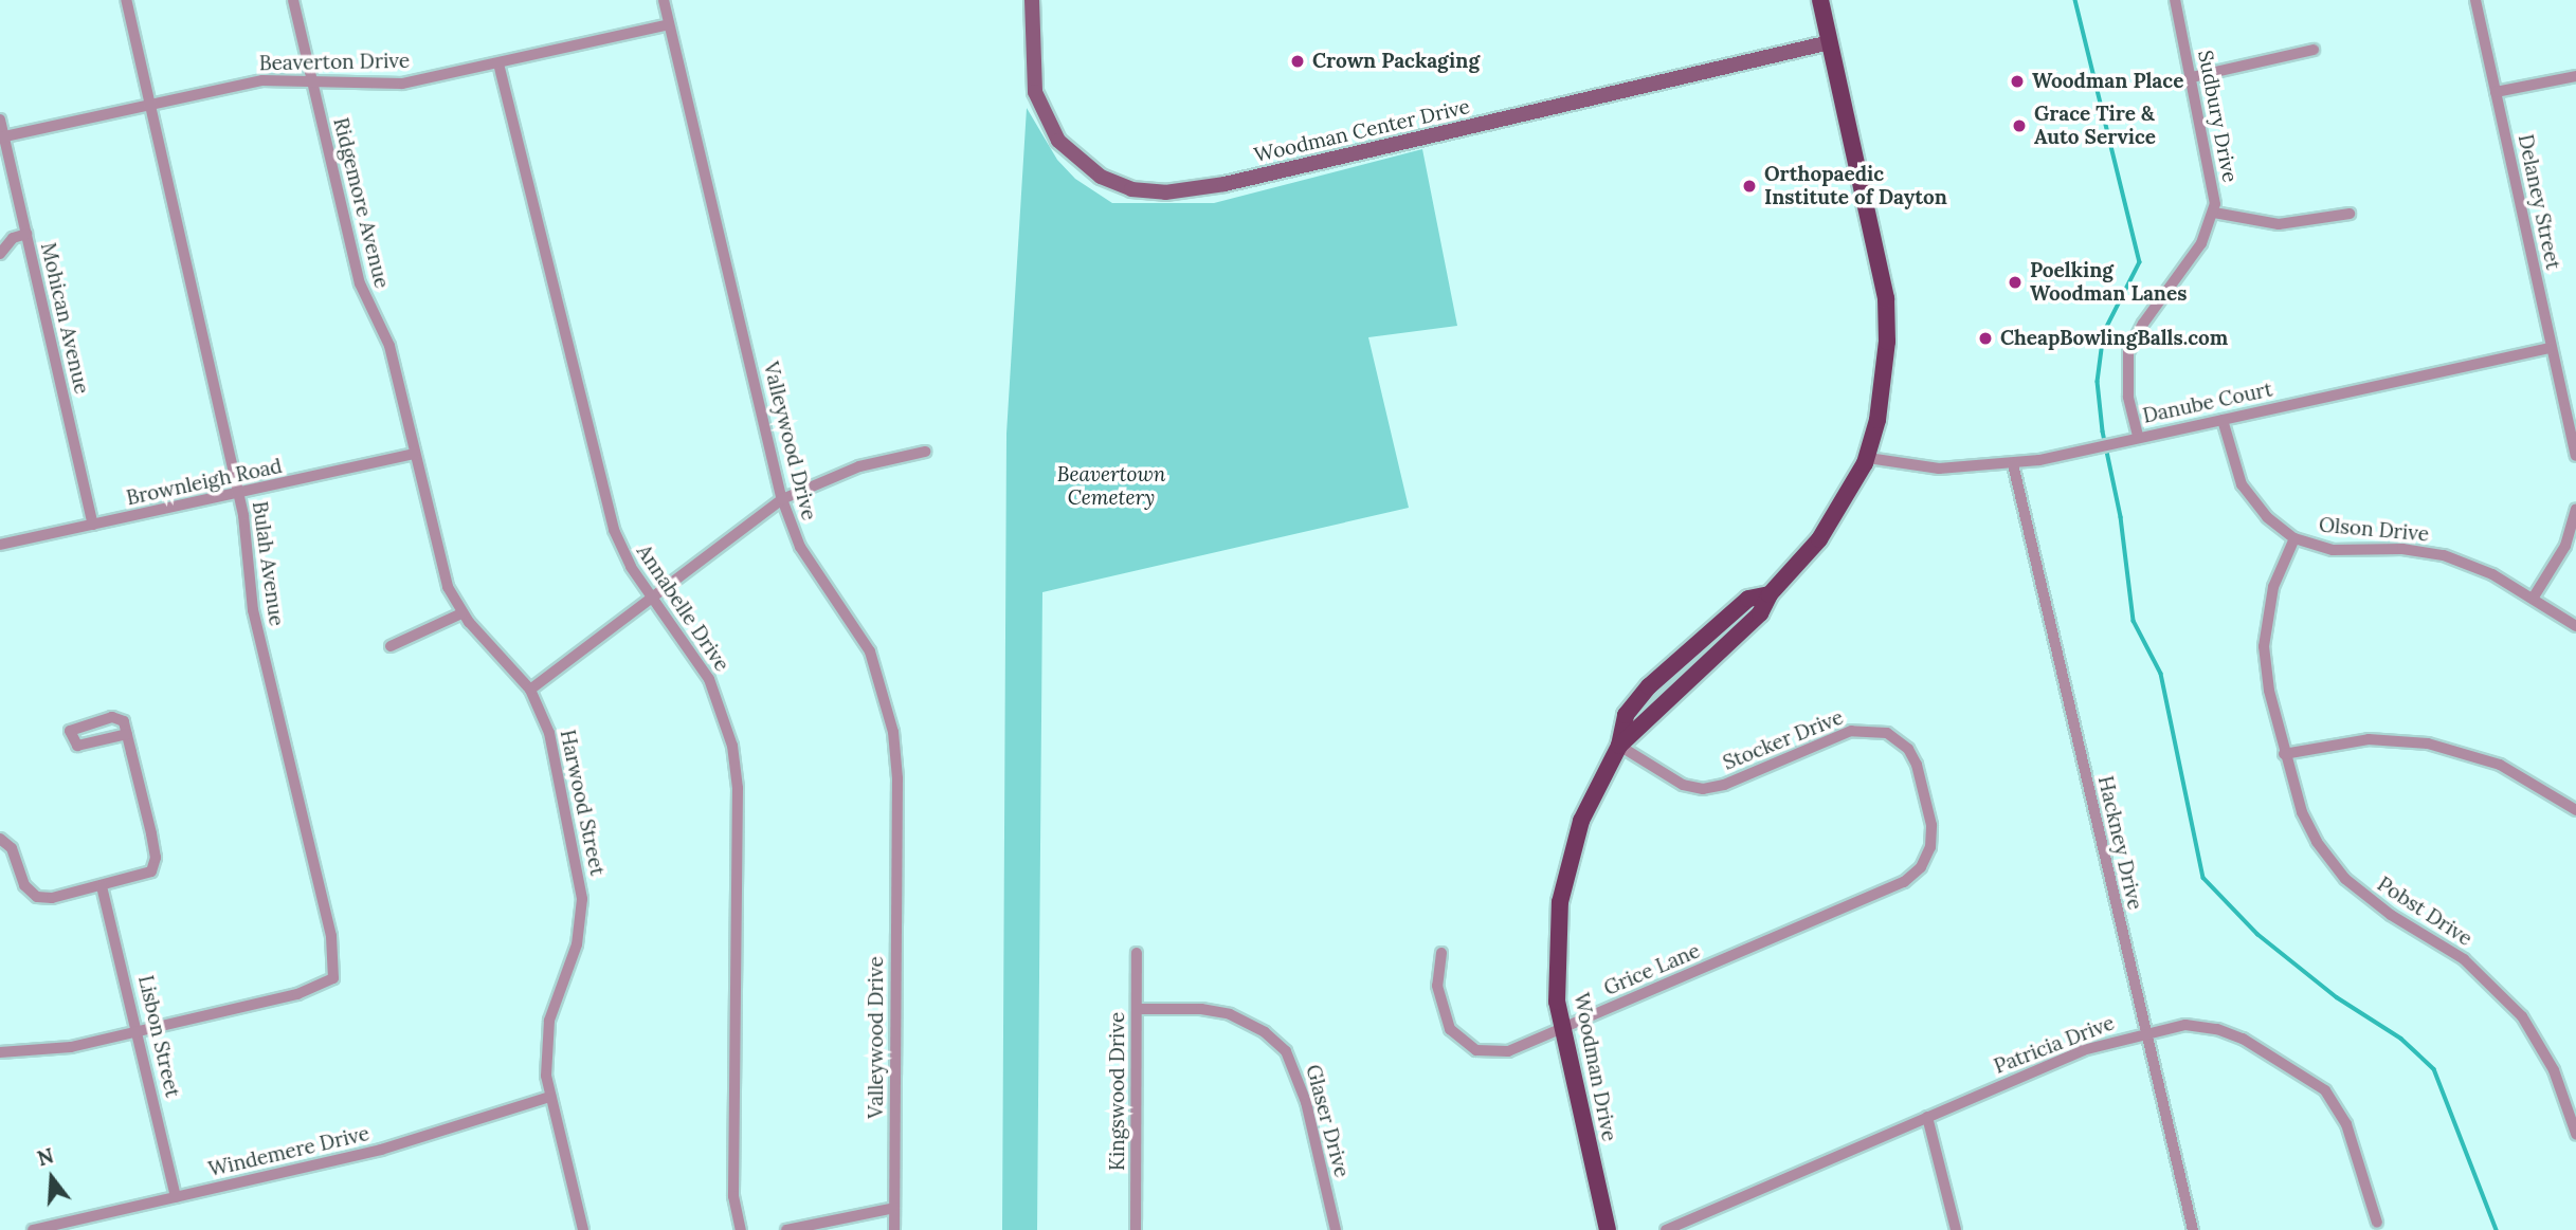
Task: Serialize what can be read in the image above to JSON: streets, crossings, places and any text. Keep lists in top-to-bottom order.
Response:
{
  "streets": {
    "main road": ["Woodman Drive"],
    "street": [
      "Beaverton Drive",
      "Sudbury Drive",
      "Woodman Center Drive",
      "Delaney Street",
      "Ridgemore Avenue",
      "Mohican Avenue",
      "Danube Court",
      "Valleywood Drive",
      "Brownleigh Road",
      "Olson Drive",
      "Bulah Avenue",
      "Annabelle Drive",
      "Stocker Drive",
      "Harwood Street",
      "Hackney Drive",
      "Pobst Drive",
      "Grice Lane",
      "Lisbon Street",
      "Patricia Drive",
      "Kingswood Drive",
      "Glaser Drive",
      "Windemere Drive"
    ]
  },
  "crossings": [
    ["Beaverton Drive", "Ridgemore Avenue"],
    ["Beaverton Drive", "Mohican Avenue"],
    ["Beaverton Drive", "Valleywood Drive"],
    ["Beaverton Drive", "Bulah Avenue"],
    ["Beaverton Drive", "Annabelle Drive"],
    ["Sudbury Drive", "Danube Court"],
    ["Woodman Center Drive", "Woodman Drive"],
    ["Delaney Street", "Danube Court"],
    ["Ridgemore Avenue", "Brownleigh Road"],
    ["Ridgemore Avenue", "Harwood Street"],
    ["Mohican Avenue", "Brownleigh Road"],
    ["Danube Court", "Olson Drive"],
    ["Danube Court", "Hackney Drive"],
    ["Danube Court", "Woodman Drive"],
    ["Brownleigh Road", "Bulah Avenue"],
    ["Brownleigh Road", "Harwood Street"],
    ["Olson Drive", "Pobst Drive"],
    ["Bulah Avenue", "Lisbon Street"],
    ["Stocker Drive", "Grice Lane"],
    ["Stocker Drive", "Woodman Drive"],
    ["Harwood Street", "Windemere Drive"],
    ["Hackney Drive", "Patricia Drive"],
    ["Grice Lane", "Woodman Drive"],
    ["Lisbon Street", "Windemere Drive"],
    ["Kingswood Drive", "Glaser Drive"]
  ],
  "parks": ["Beavertown Cemetery"],
  "places": [
    "Crown Packaging",
    "Woodman Place",
    "Grace Tire & Auto Service",
    "Orthopaedic Institute of Dayton",
    "Poelking Woodman Lanes",
    "CheapBowlingBalls.com"
  ],
  "north": "top"
}
